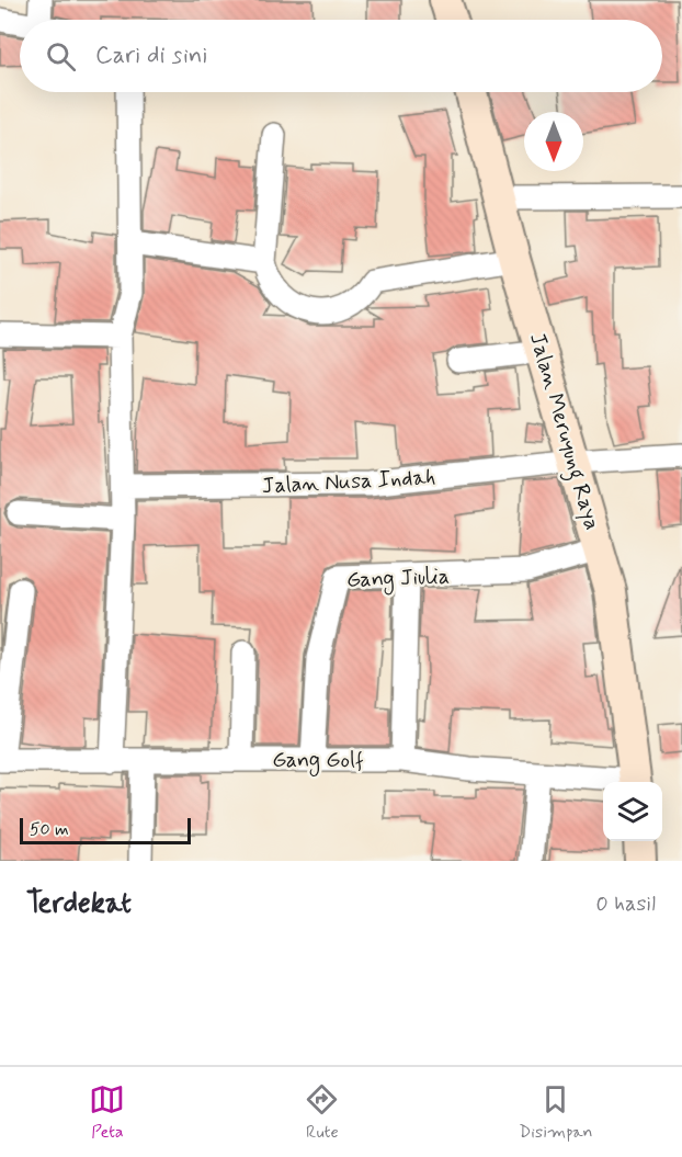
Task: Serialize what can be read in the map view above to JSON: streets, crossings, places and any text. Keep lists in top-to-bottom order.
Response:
{
  "streets": {
    "main road": ["Jalan Meruyung Raya"],
    "street": ["Jalan Nusa Indah", "Gang Jiulia", "Gang Golf"]
  },
  "crossings": [
    ["Jalan Meruyung Raya", "Jalan Nusa Indah"],
    ["Jalan Meruyung Raya", "Gang Jiulia"],
    ["Gang Jiulia", "Gang Golf"]
  ],
  "scale_bar": "50 m",
  "north": "bottom",
  "page": {
    "search": "Cari di sini",
    "scale": "50 m",
    "heading": ["Terdekat", "0 hasil"],
    "nav": ["Peta", "Rute", "Disimpan"]
  }
}
